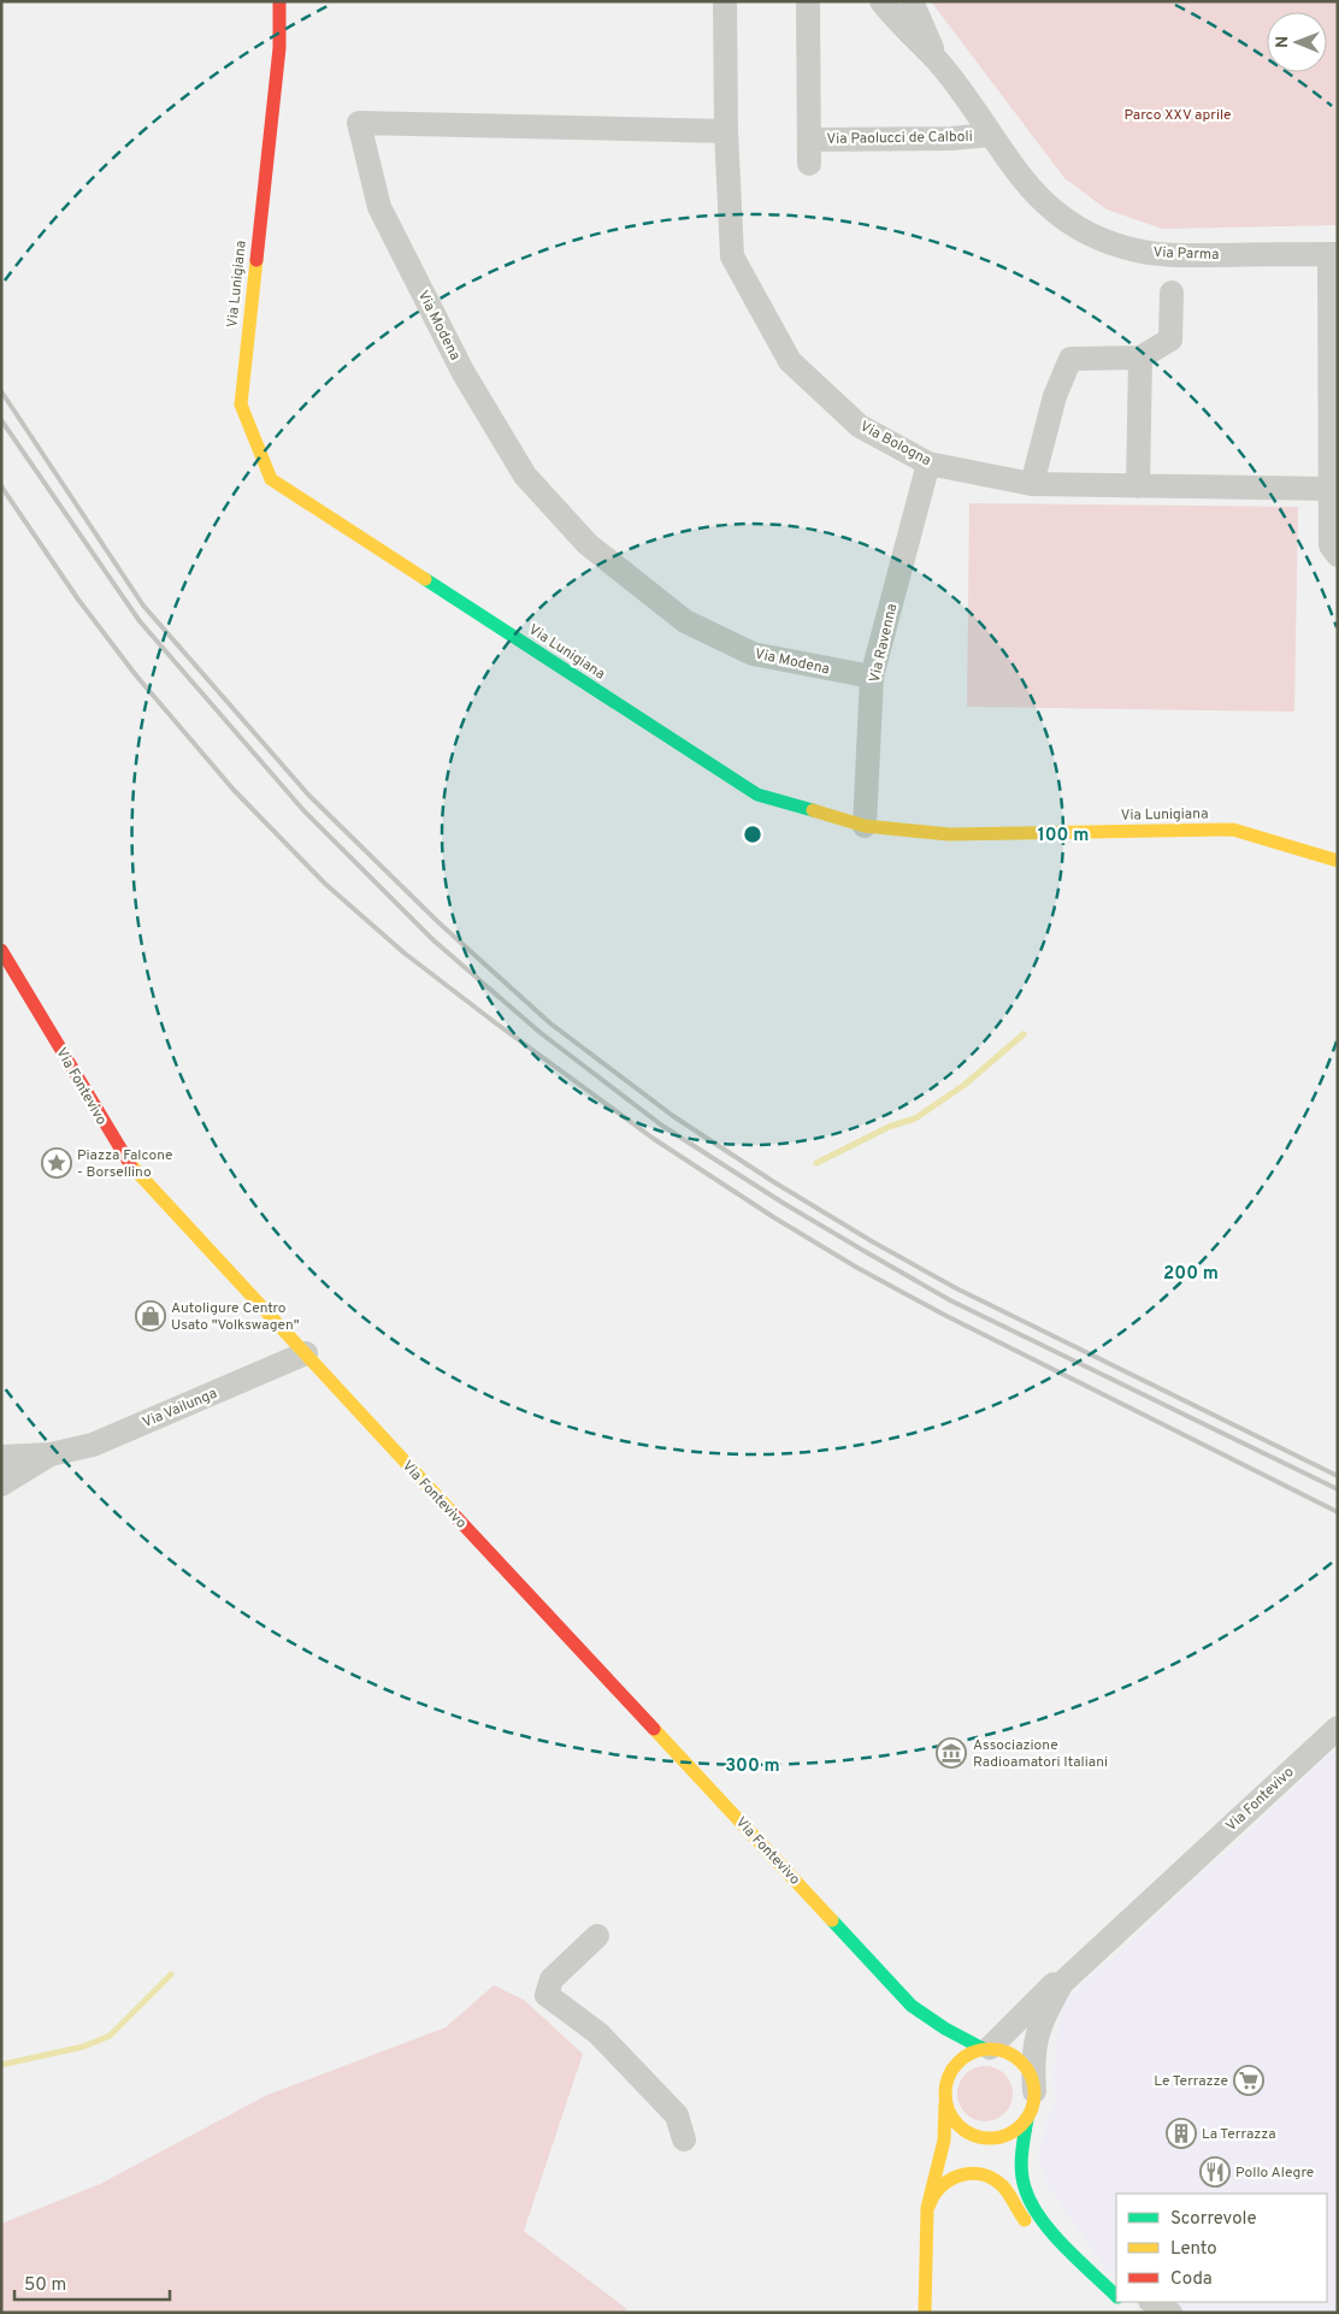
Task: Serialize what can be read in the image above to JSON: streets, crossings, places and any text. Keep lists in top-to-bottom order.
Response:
{
  "streets": {
    "street": [
      "Via Paolucci de Calboli",
      "Via Parma",
      "Via Lunigiana",
      "Via Modena",
      "Via Bologna",
      "Via Ravenna",
      "Via Fontevivo",
      "Via Vailunga"
    ]
  },
  "crossings": [
    ["Via Paolucci de Calboli", "Via Parma"],
    ["Via Lunigiana", "Via Ravenna"],
    ["Via Modena", "Via Bologna"],
    ["Via Modena", "Via Ravenna"],
    ["Via Bologna", "Via Ravenna"],
    ["Via Fontevivo", "Via Vailunga"]
  ],
  "parks": ["Parco XXV aprile"],
  "places": {
    "place": ["Piazza Falcone - Borsellino"],
    "shop": ["Autoligure Centro Usato \"Volkswagen\""],
    "museum": ["Associazione Radioamatori Italiani"],
    "supermarket": ["Le Terrazze"],
    "building": ["La Terrazza"],
    "restaurant": ["Pollo Alegre"]
  },
  "legend": ["Scorrevole", "Lento", "Coda"],
  "scale_bar": "50 m",
  "north": "left",
  "rings": ["100 m", "200 m", "300 m"]
}
